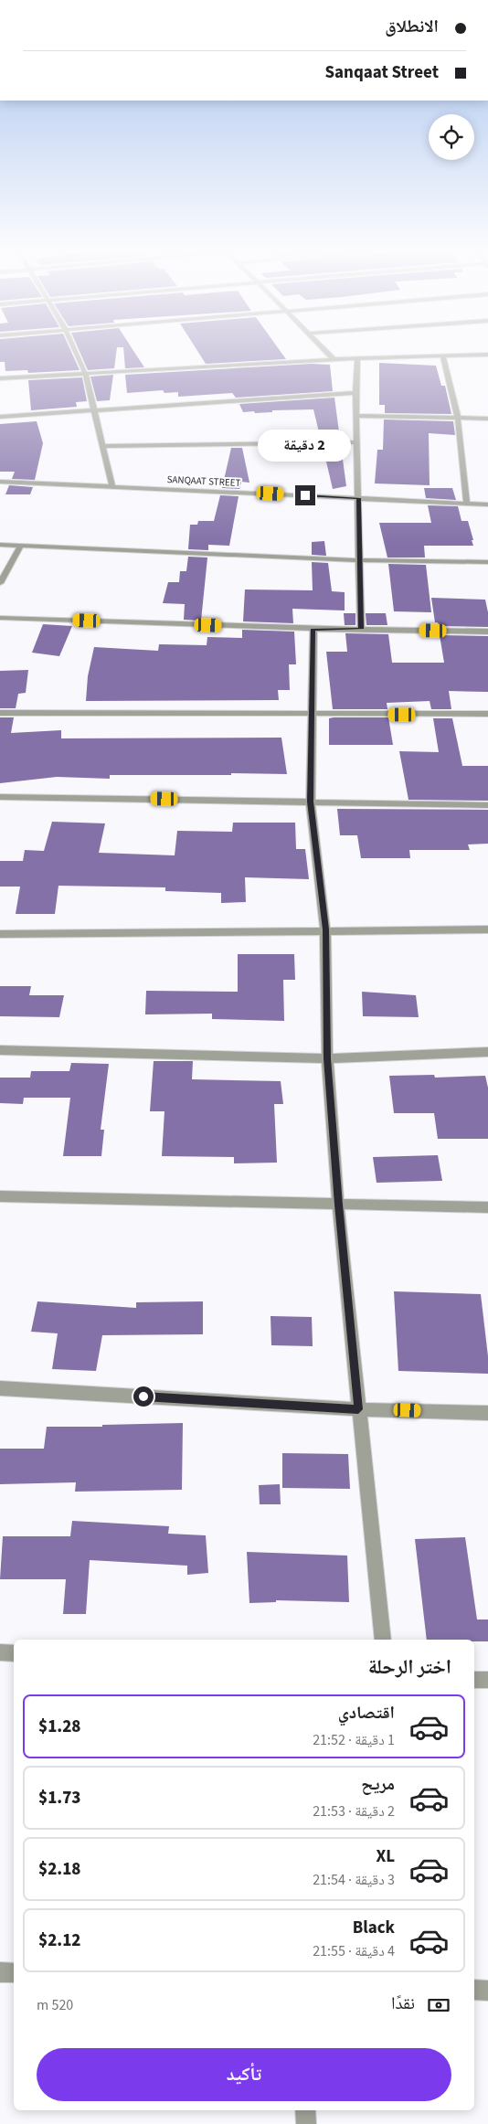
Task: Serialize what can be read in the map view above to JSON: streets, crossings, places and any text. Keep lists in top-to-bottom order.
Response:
{
  "streets": {
    "street": ["SANQAAT STREET"]
  },
  "page": {
    "banner": ["الانطلاق", "Sanqaat Street"],
    "bubble": "2 دقيقة",
    "heading": "اختر الرحلة",
    "list": [
      {
        "name": "اقتصادي",
        "note": "1 دقيقة · 21:52",
        "value": "$1.28"
      },
      {
        "name": "مريح",
        "note": "2 دقيقة · 21:53",
        "value": "$1.73"
      },
      {
        "name": "XL",
        "note": "3 دقيقة · 21:54",
        "value": "$2.18"
      },
      {
        "name": "Black",
        "note": "4 دقيقة · 21:55",
        "value": "$2.12"
      }
    ],
    "pay": ["نقدًا", "520 m"],
    "buttons": "تأكيد"
  }
}
